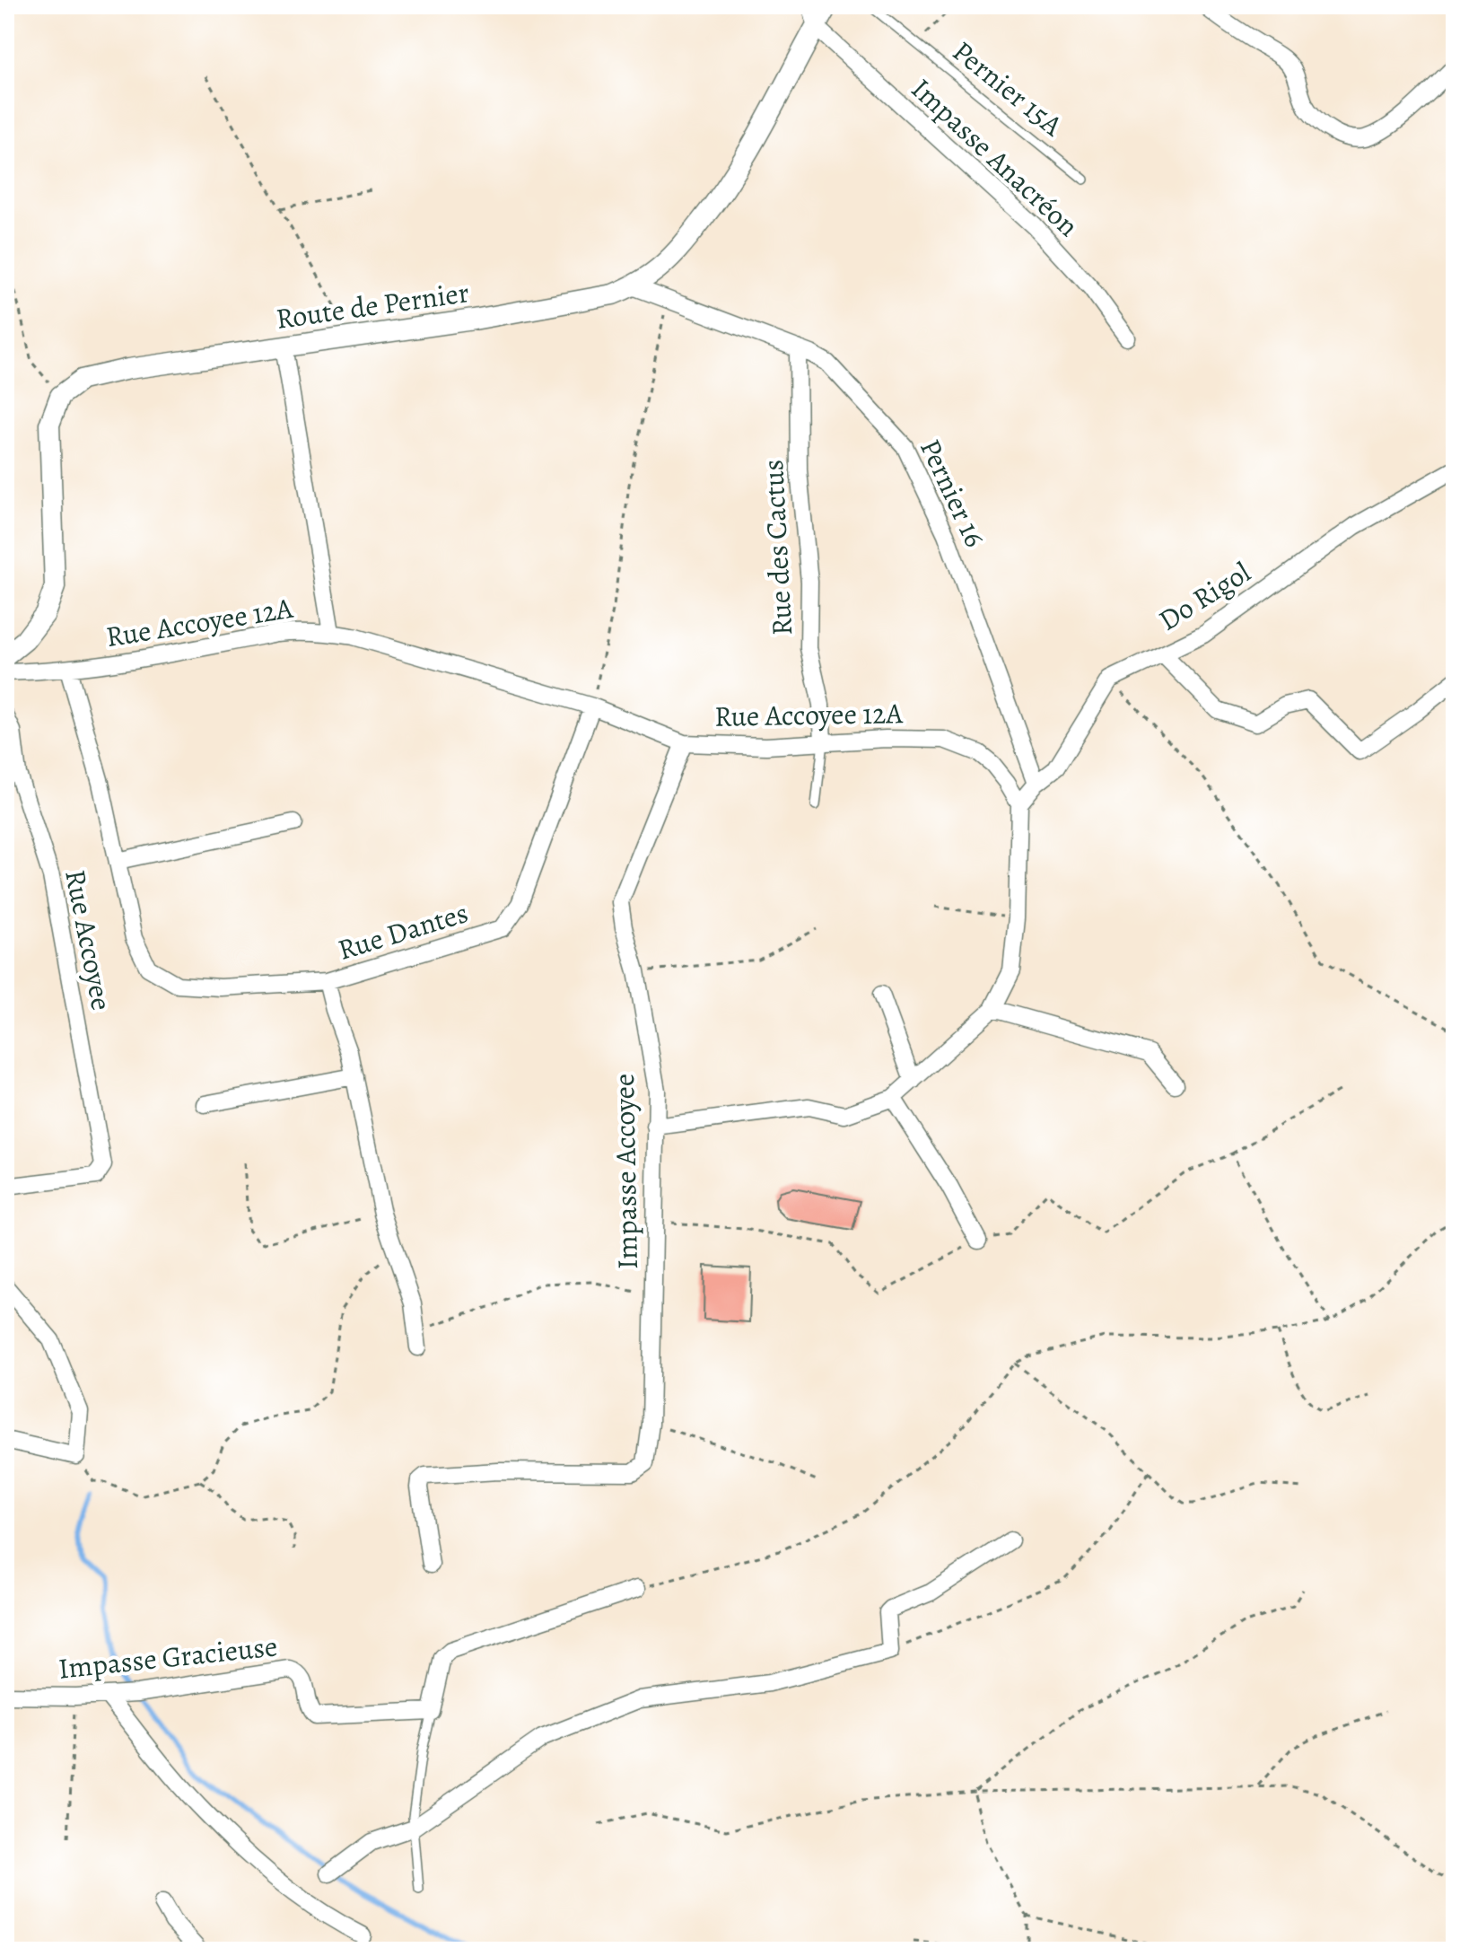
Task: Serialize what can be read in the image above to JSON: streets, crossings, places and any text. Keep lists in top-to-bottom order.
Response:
{
  "streets": {
    "street": [
      "Impasse Anacréon",
      "Route de Pernier",
      "Pernier 16",
      "Rue des Cactus",
      "Do Rigol",
      "Rue Accoyee 12A",
      "Rue Dantes",
      "Rue Accoyee",
      "Impasse Accoyee",
      "Impasse Gracieuse"
    ],
    "lane": ["Pernier 15A"]
  },
  "crossings": [
    ["Impasse Anacréon", "Route de Pernier"],
    ["Route de Pernier", "Pernier 16"],
    ["Pernier 16", "Rue des Cactus"],
    ["Rue des Cactus", "Rue Accoyee 12A"],
    ["Rue Accoyee 12A", "Rue Dantes"],
    ["Rue Accoyee 12A", "Impasse Accoyee"]
  ]
}
